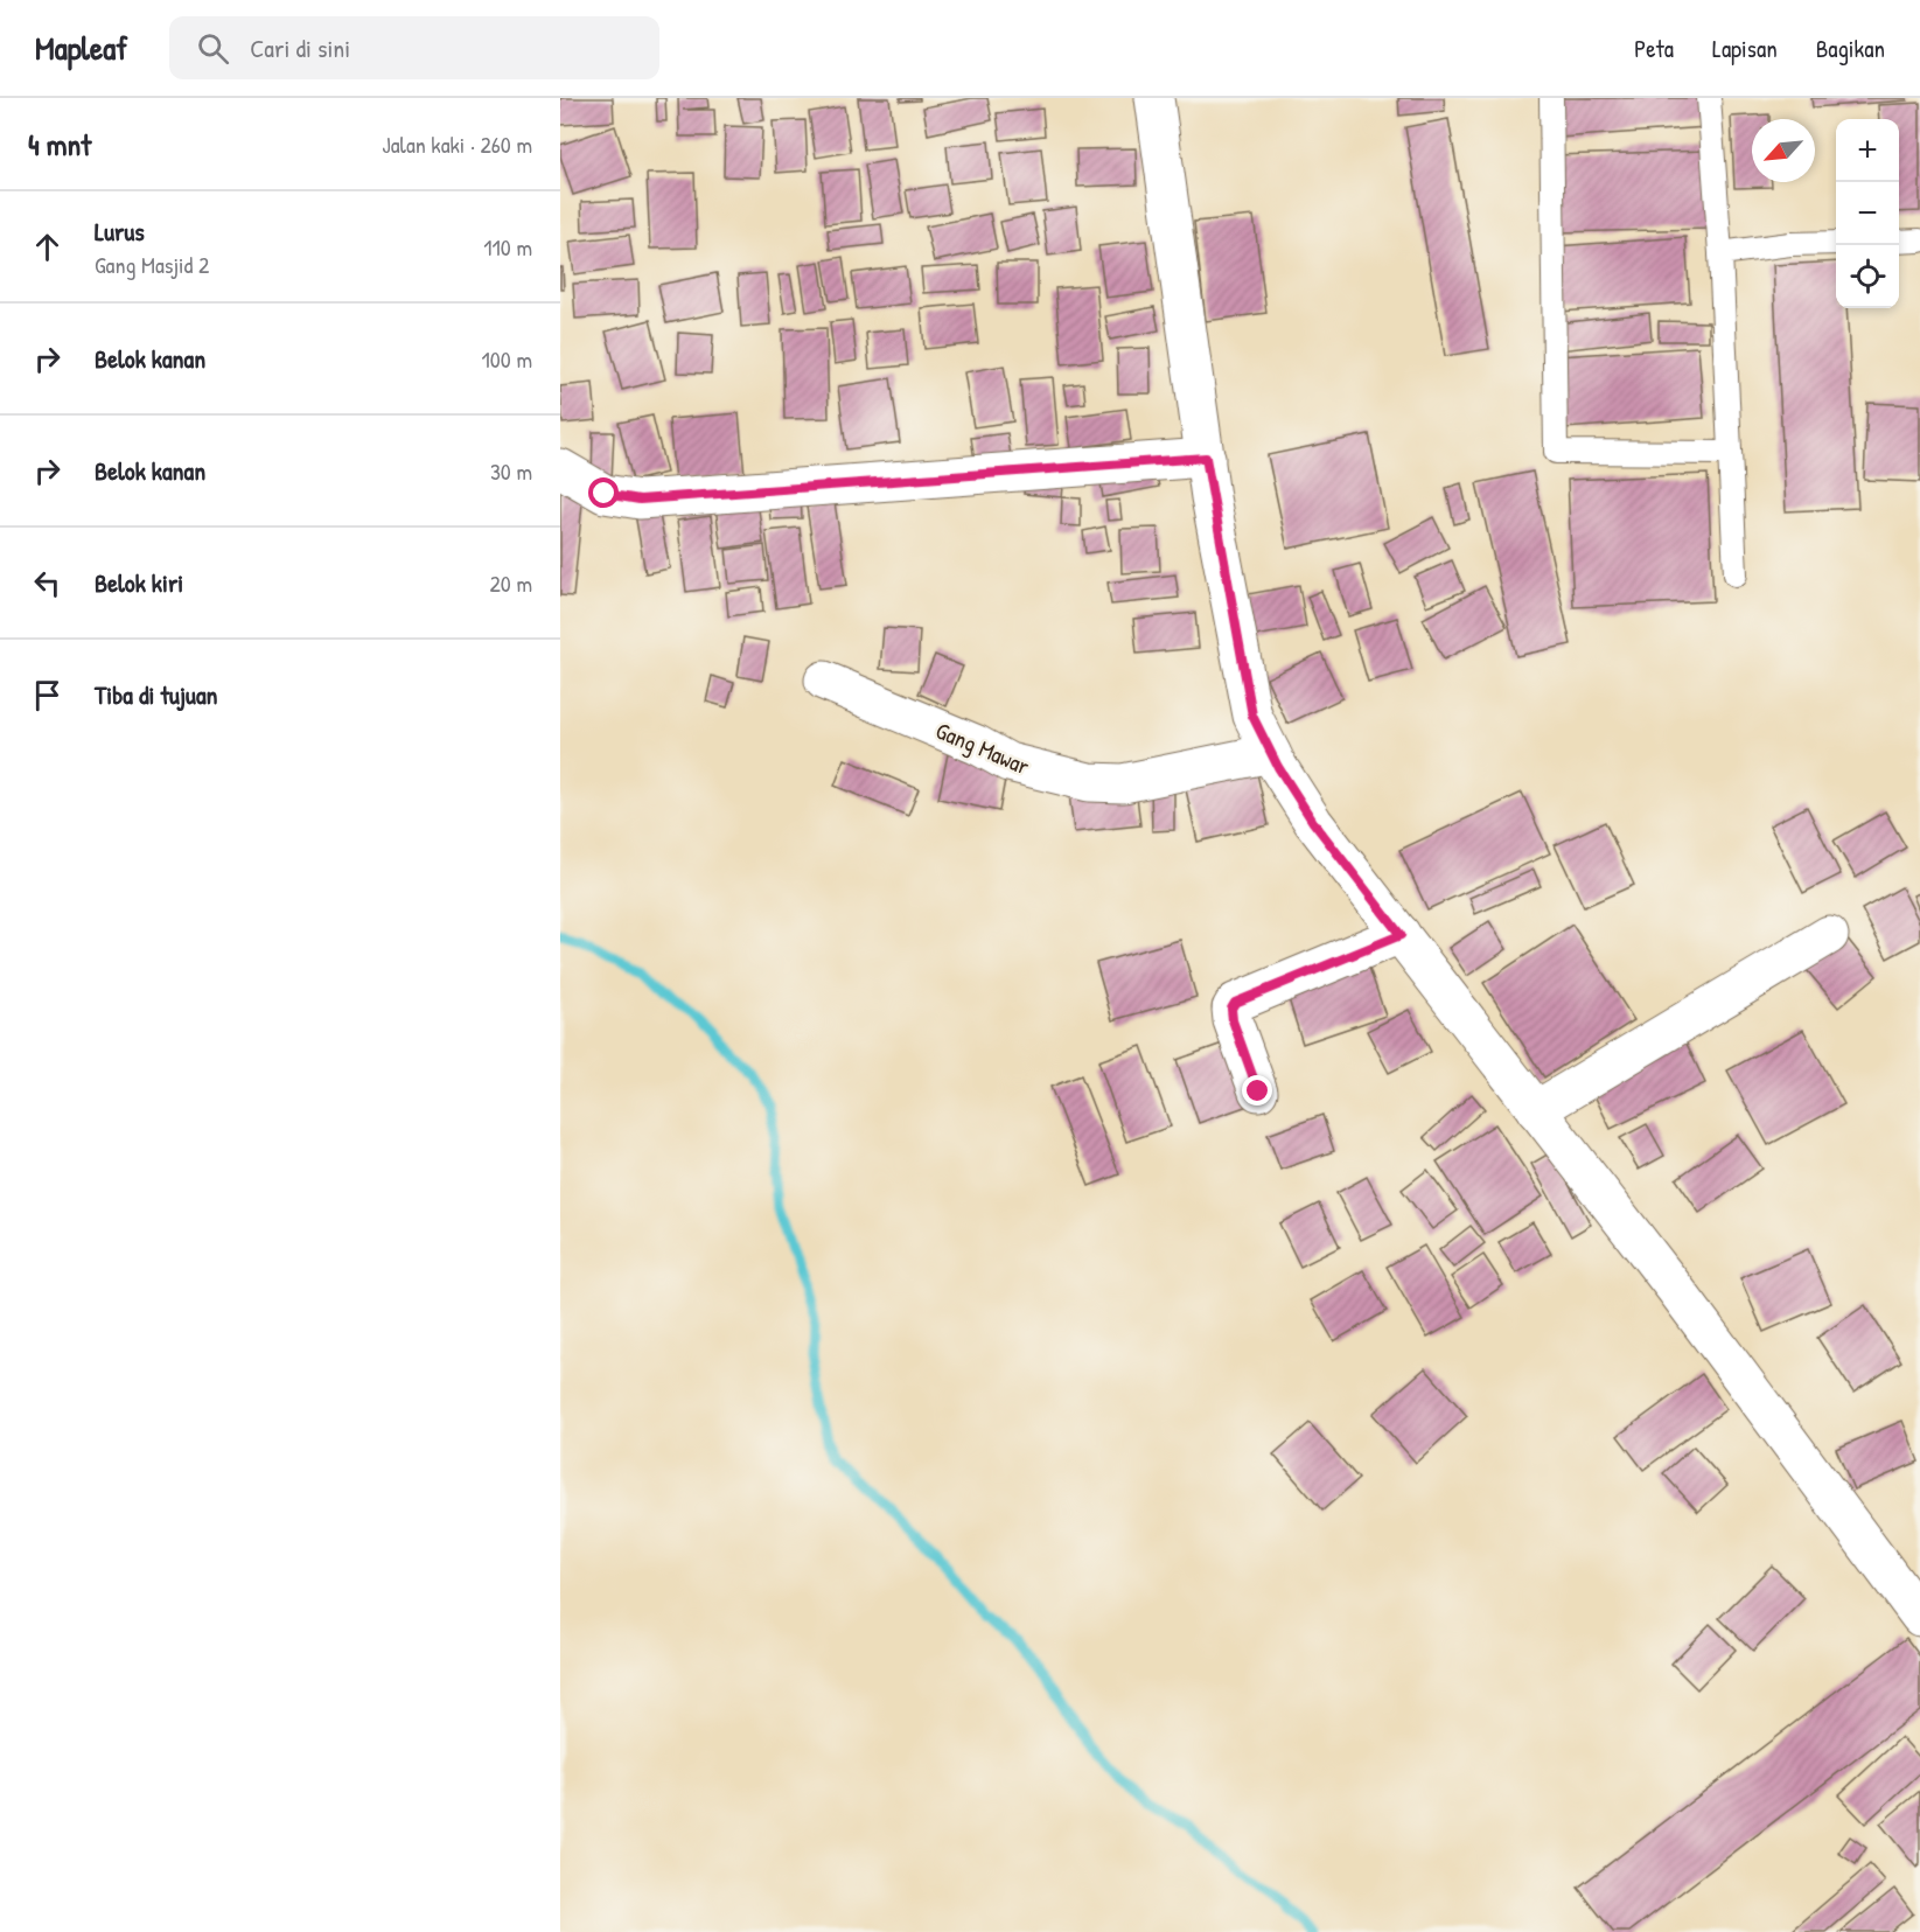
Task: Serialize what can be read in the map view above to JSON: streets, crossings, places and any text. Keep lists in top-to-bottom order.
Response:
{
  "streets": {
    "street": ["Gang Mawar"]
  },
  "north": "bottom left",
  "page": {
    "header": "Mapleaf",
    "search": "Cari di sini",
    "nav": ["Peta", "Lapisan", "Bagikan"],
    "heading": ["4 mnt", "Jalan kaki · 260 m"],
    "map_buttons": ["+", "−"],
    "list": [
      ["Lurus", "Gang Masjid 2", "110 m"],
      ["Belok kanan", "100 m"],
      ["Belok kanan", "30 m"],
      ["Belok kiri", "20 m"],
      "Tiba di tujuan"
    ]
  }
}
